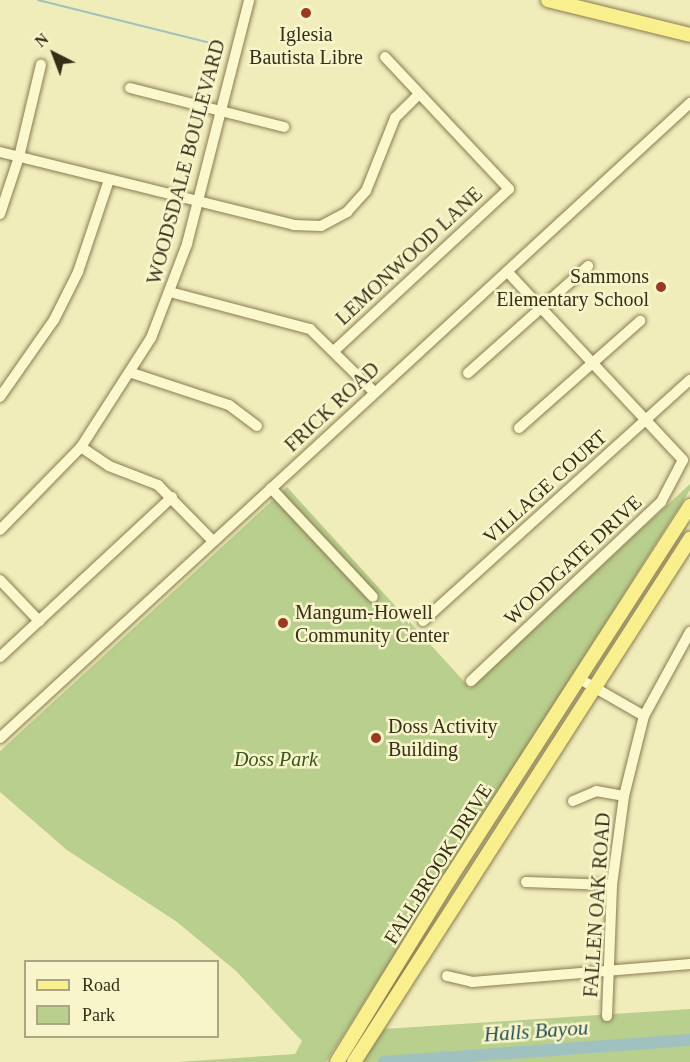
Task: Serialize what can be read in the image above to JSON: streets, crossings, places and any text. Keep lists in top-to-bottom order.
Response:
{
  "streets": {
    "main road": ["FALLBROOK DRIVE"],
    "street": [
      "WOODSDALE BOULEVARD",
      "LEMONWOOD LANE",
      "FRICK ROAD",
      "VILLAGE COURT",
      "WOODGATE DRIVE",
      "FALLEN OAK ROAD"
    ]
  },
  "crossings": [
    ["FRICK ROAD", "WOODGATE DRIVE"],
    ["VILLAGE COURT", "WOODGATE DRIVE"]
  ],
  "water": ["Halls Bayou"],
  "parks": ["Doss Park"],
  "places": [
    "Iglesia Bautista Libre",
    "Sammons Elementary School",
    "Mangum-Howell Community Center",
    "Doss Activity Building"
  ],
  "legend": ["Road", "Park"],
  "north": "top left"
}
